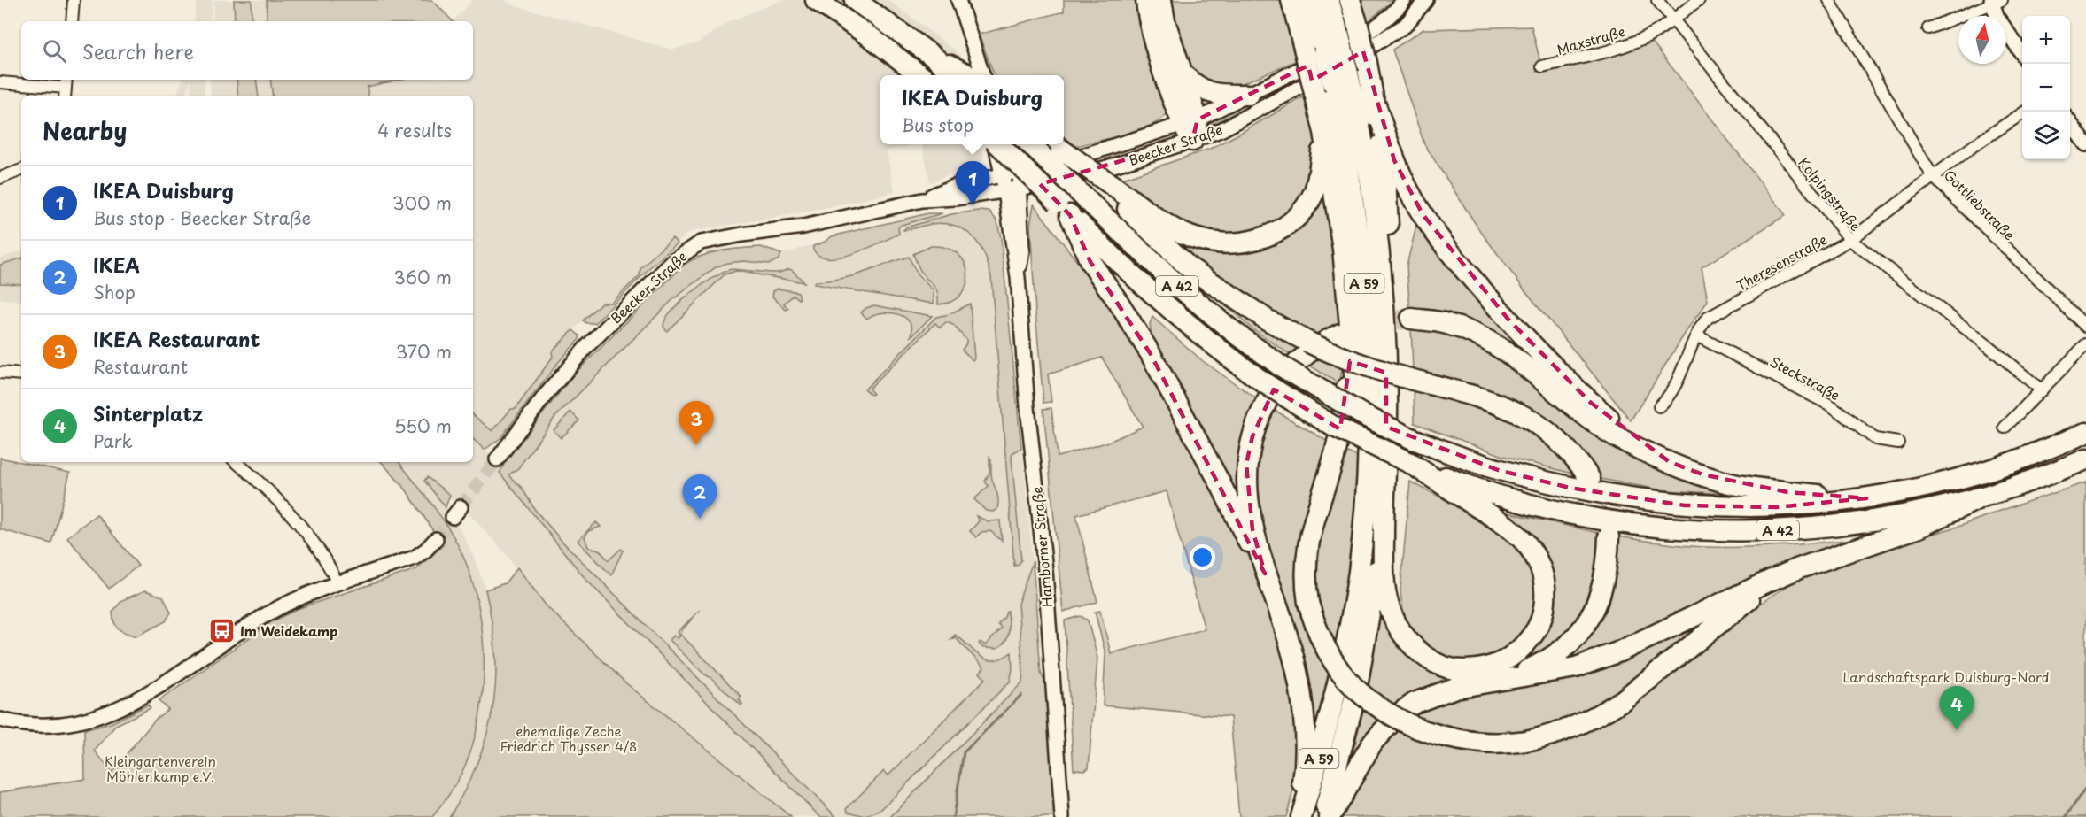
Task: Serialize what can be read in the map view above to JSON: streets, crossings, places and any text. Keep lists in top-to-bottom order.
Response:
{
  "streets": {
    "highway": ["A 59", "A 42"],
    "street": [
      "Maxstraße",
      "Beecker Straße",
      "Kolpingstraße",
      "Gottliebstraße",
      "Theresenstraße",
      "Steckstraße",
      "Hamborner Straße"
    ]
  },
  "crossings": [
    ["Maxstraße", "Kolpingstraße"],
    ["Beecker Straße", "Hamborner Straße"],
    ["Kolpingstraße", "Theresenstraße"],
    ["Gottliebstraße", "Theresenstraße"],
    ["Theresenstraße", "Steckstraße"]
  ],
  "parks": ["Landschaftspark Duisburg-Nord", "ehemalige Zeche Friedrich Thyssen 4/8", "Kleingartenverein Möhlenkamp e.V."],
  "places": {
    "bus stop": ["Im Weidekamp"]
  },
  "north": "top",
  "page": {
    "map_buttons": ["+", "−"],
    "search": "Search here",
    "popup": ["IKEA Duisburg", "Bus stop"],
    "heading": ["Nearby", "4 results"],
    "pins": [
      "1",
      "3",
      "2",
      "4"
    ],
    "list": [
      {
        "mark": "1",
        "name": "IKEA Duisburg",
        "note": "Bus stop · Beecker Straße",
        "value": "300 m"
      },
      {
        "mark": "2",
        "name": "IKEA",
        "note": "Shop",
        "value": "360 m"
      },
      {
        "mark": "3",
        "name": "IKEA Restaurant",
        "note": "Restaurant",
        "value": "370 m"
      },
      {
        "mark": "4",
        "name": "Sinterplatz",
        "note": "Park",
        "value": "550 m"
      }
    ]
  }
}
